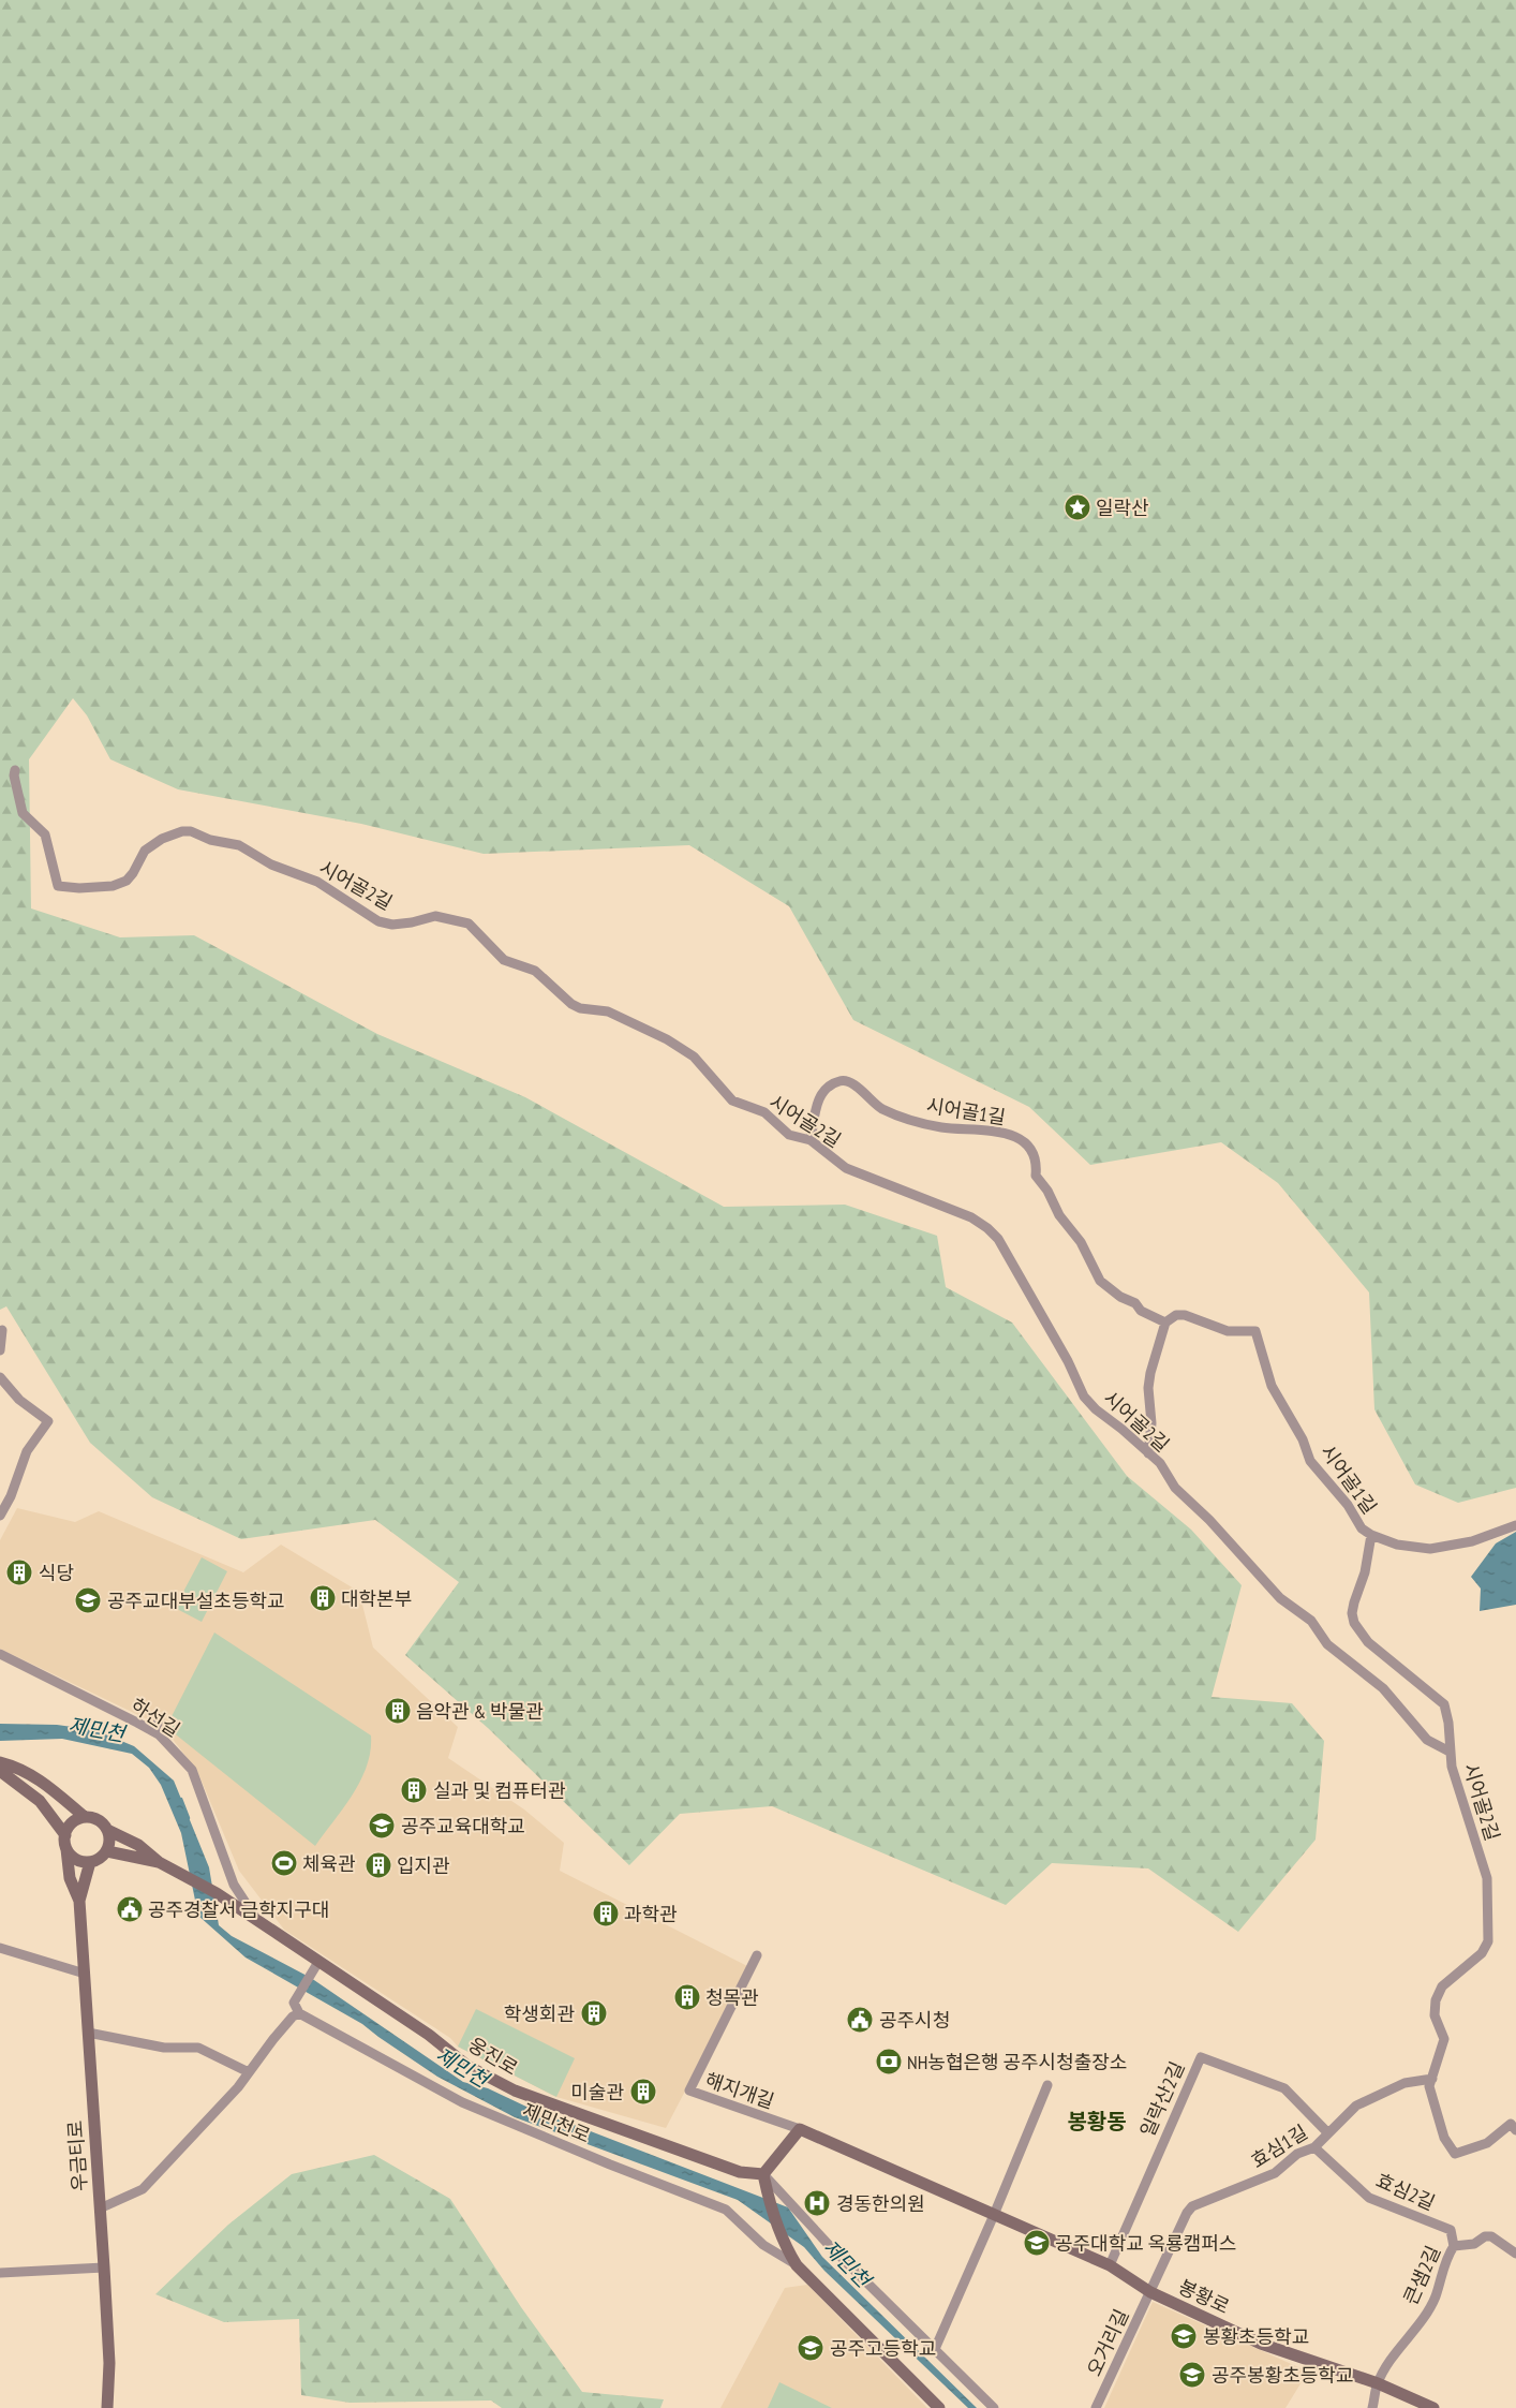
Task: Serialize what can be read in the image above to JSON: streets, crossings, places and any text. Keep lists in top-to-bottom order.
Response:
{
  "streets": {
    "main road": ["웅진로", "우금티로", "봉황로"],
    "street": [
      "시어골2길",
      "시어골1길",
      "하선길",
      "해지개길",
      "일락산2길",
      "제민천로",
      "효심1길",
      "효심2길",
      "큰샘2길",
      "오거리길"
    ]
  },
  "crossings": [
    ["시어골2길", "시어골1길"],
    ["시어골2길", "효심1길"],
    ["하선길", "웅진로"],
    ["해지개길", "봉황로"],
    ["일락산2길", "효심1길"],
    ["일락산2길", "봉황로"],
    ["효심1길", "효심2길"],
    ["효심1길", "봉황로"],
    ["효심1길", "오거리길"],
    ["효심2길", "큰샘2길"],
    ["큰샘2길", "봉황로"],
    ["봉황로", "오거리길"]
  ],
  "districts": ["봉황동"],
  "water": ["제민천"],
  "places": {
    "place": ["일락산"],
    "building": [
      "식당",
      "대학본부",
      "음악관 & 박물관",
      "실과 및 컴퓨터관",
      "입지관",
      "과학관",
      "청목관",
      "학생회관",
      "미술관"
    ],
    "school or university": [
      "공주교대부설초등학교",
      "공주교육대학교",
      "공주대학교 옥룡캠퍼스",
      "봉황초등학교",
      "공주고등학교",
      "공주봉황초등학교"
    ],
    "sports": ["체육관"],
    "public building": ["공주경찰서 금학지구대", "공주시청"],
    "bank": ["NH농협은행 공주시청출장소"],
    "hospital": ["경동한의원"]
  }
}
